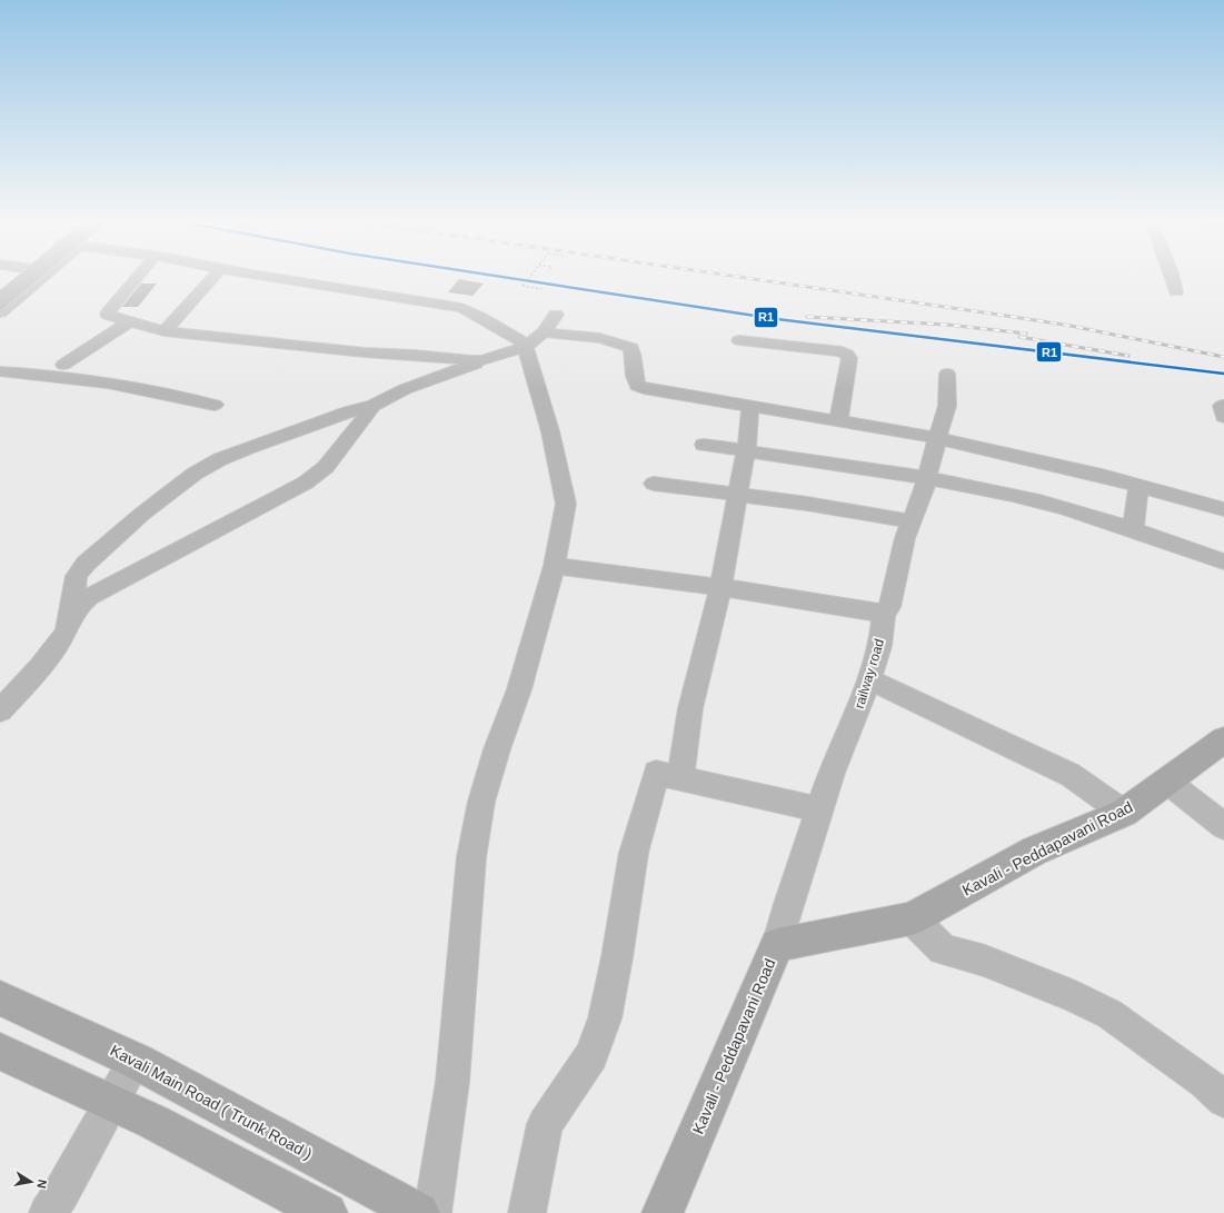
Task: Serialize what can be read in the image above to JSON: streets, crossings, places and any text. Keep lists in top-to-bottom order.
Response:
{
  "streets": {
    "main road": ["Kavali - Peddapavani Road", "Kavali Main Road ( Trunk Road )"],
    "street": ["railway road"]
  },
  "crossings": [
    ["railway road", "Kavali - Peddapavani Road"]
  ],
  "lines": ["transit line R1"],
  "north": "right"
}
